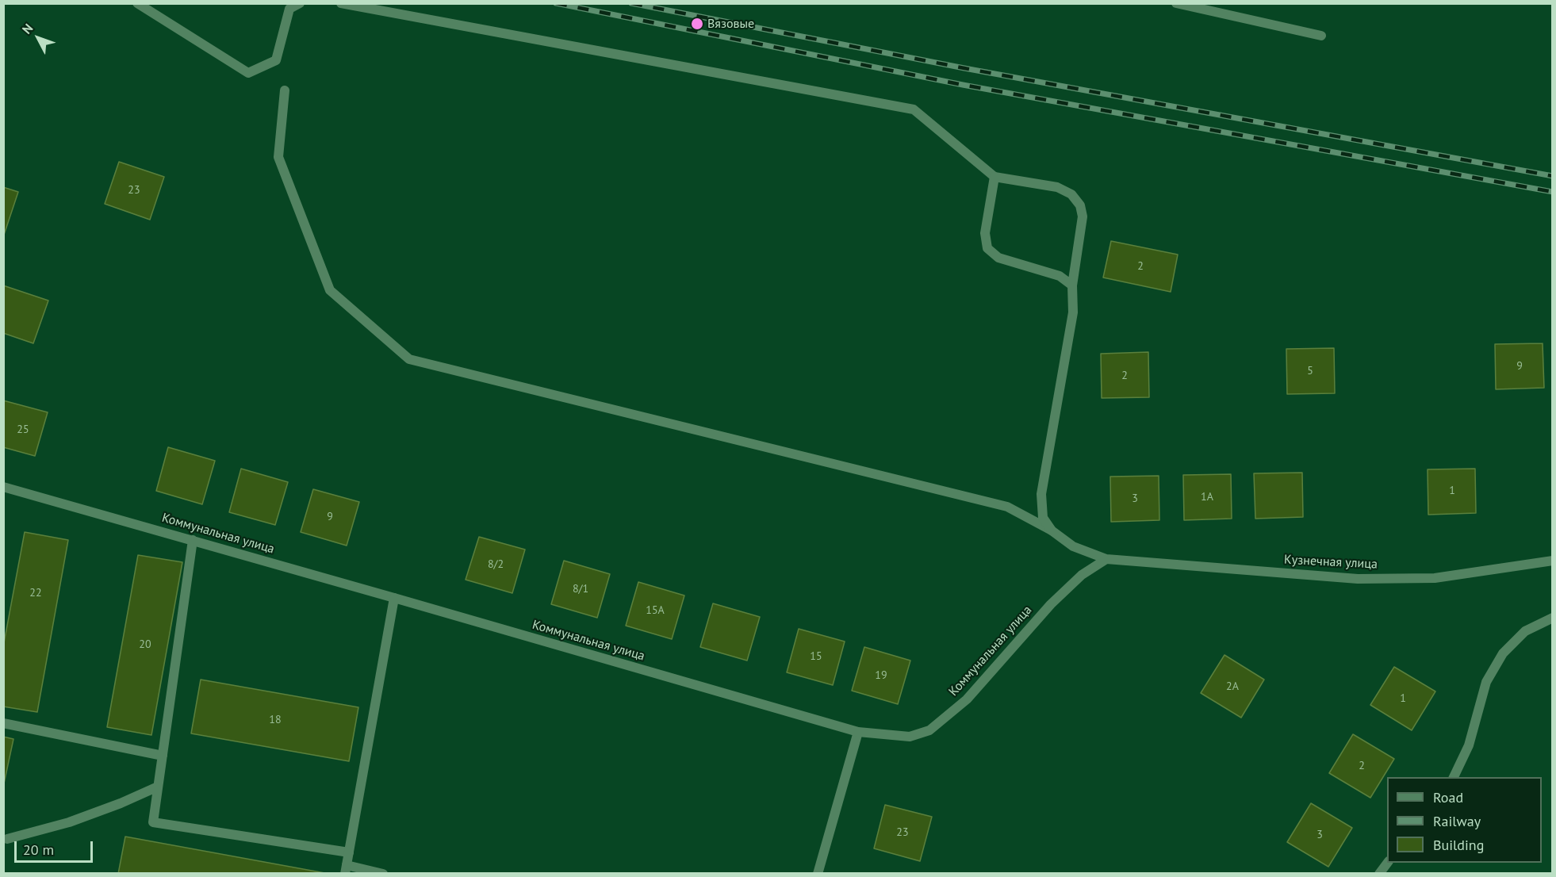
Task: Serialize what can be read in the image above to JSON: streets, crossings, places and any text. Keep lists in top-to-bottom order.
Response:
{
  "streets": {
    "street": ["Коммунальная улица", "Кузнечная улица"]
  },
  "crossings": [
    ["Коммунальная улица", "Кузнечная улица"]
  ],
  "places": ["Вязовые"],
  "house_numbers": [
    "23",
    "2",
    "9",
    "5",
    "2",
    "25",
    "1",
    "1А",
    "3",
    "9",
    "8/2",
    "8/1",
    "22",
    "15А",
    "20",
    "15",
    "19",
    "2А",
    "1",
    "18",
    "2",
    "23",
    "3"
  ],
  "legend": ["Road", "Railway", "Building"],
  "scale_bar": "20 m",
  "north": "top left"
}
